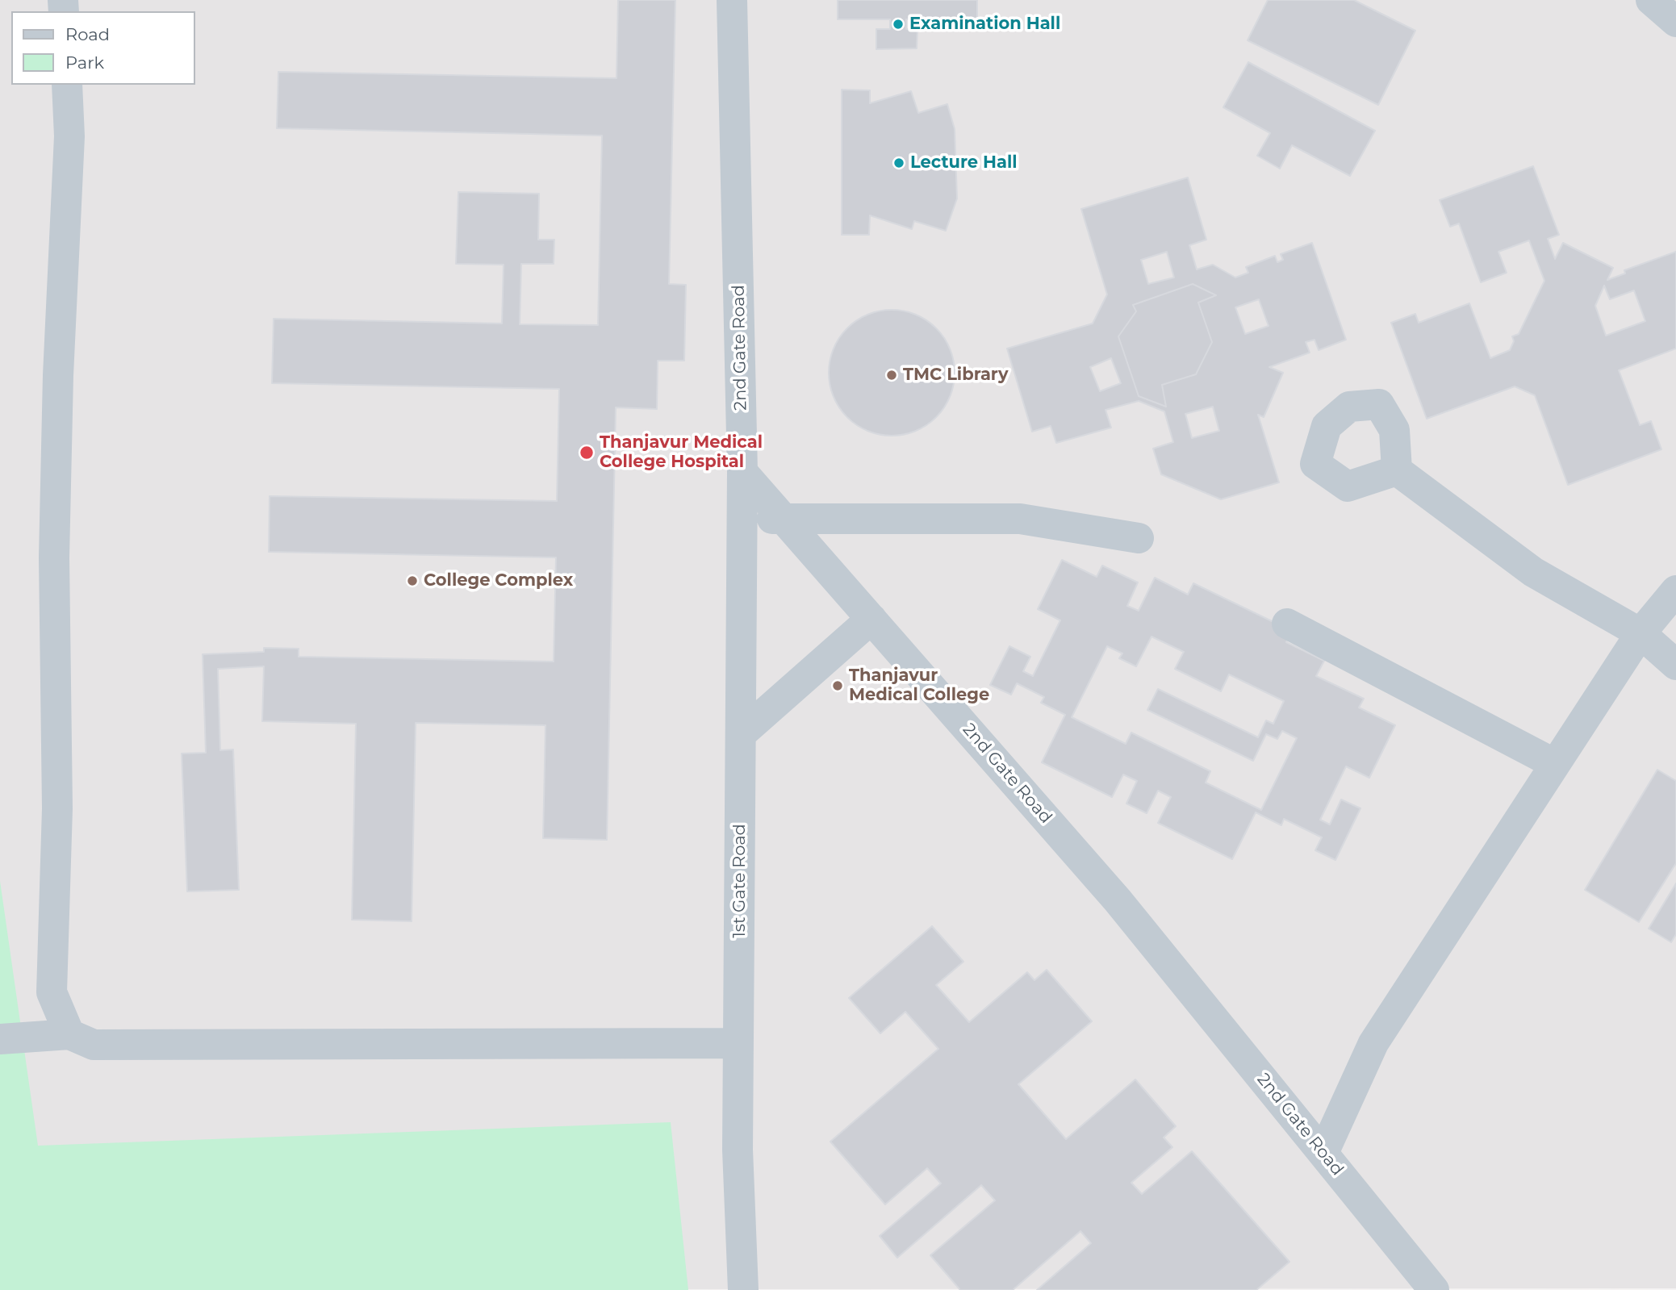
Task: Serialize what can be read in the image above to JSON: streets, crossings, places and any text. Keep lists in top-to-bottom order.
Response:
{
  "streets": {
    "street": ["2nd Gate Road", "1st Gate Road"]
  },
  "crossings": [
    ["2nd Gate Road", "1st Gate Road"]
  ],
  "places": [
    "Examination Hall",
    "Lecture Hall",
    "TMC Library",
    "Thanjavur Medical College Hospital",
    "College Complex",
    "Thanjavur Medical College"
  ],
  "legend": ["Road", "Park"]
}
